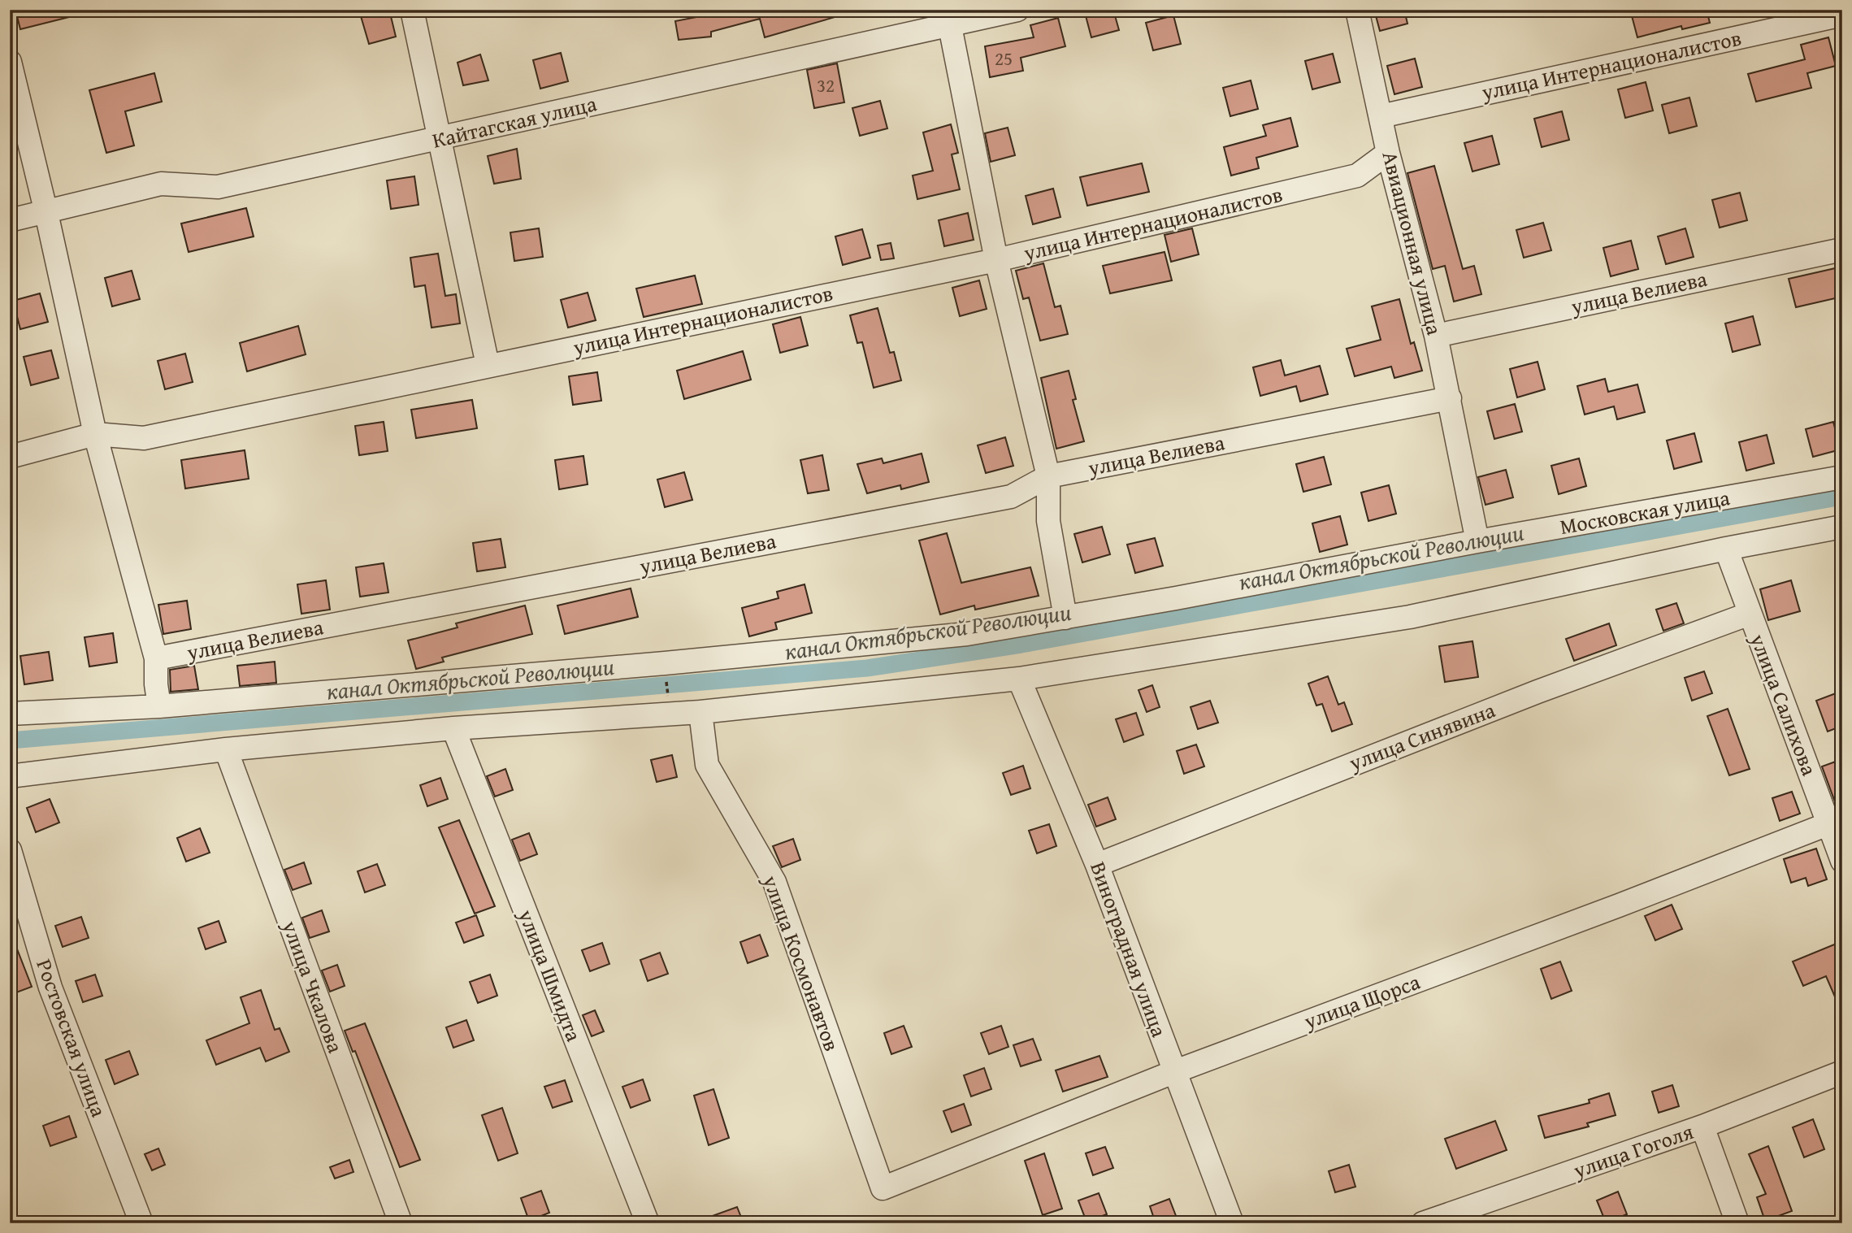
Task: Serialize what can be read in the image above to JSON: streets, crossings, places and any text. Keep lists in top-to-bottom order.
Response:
{
  "streets": {
    "street": [
      "улица Интернационалистов",
      "Кайтагская улица",
      "Авиационная улица",
      "улица Велиева",
      "Московская улица",
      "улица Салихова",
      "улица Синявина",
      "Виноградная улица",
      "улица Космонавтов",
      "улица Шмидта",
      "улица Чкалова",
      "улица Щорса",
      "Ростовская улица",
      "улица Гоголя"
    ]
  },
  "crossings": [
    ["улица Интернационалистов", "Авиационная улица"],
    ["Авиационная улица", "улица Велиева"],
    ["Авиационная улица", "Московская улица"],
    ["улица Велиева", "Московская улица"],
    ["улица Салихова", "улица Синявина"],
    ["улица Салихова", "улица Щорса"],
    ["улица Синявина", "Виноградная улица"],
    ["Виноградная улица", "улица Щорса"],
    ["улица Космонавтов", "улица Щорса"]
  ],
  "water": ["канал Октябрьской Революции"],
  "house_numbers": ["25", "32"]
}
